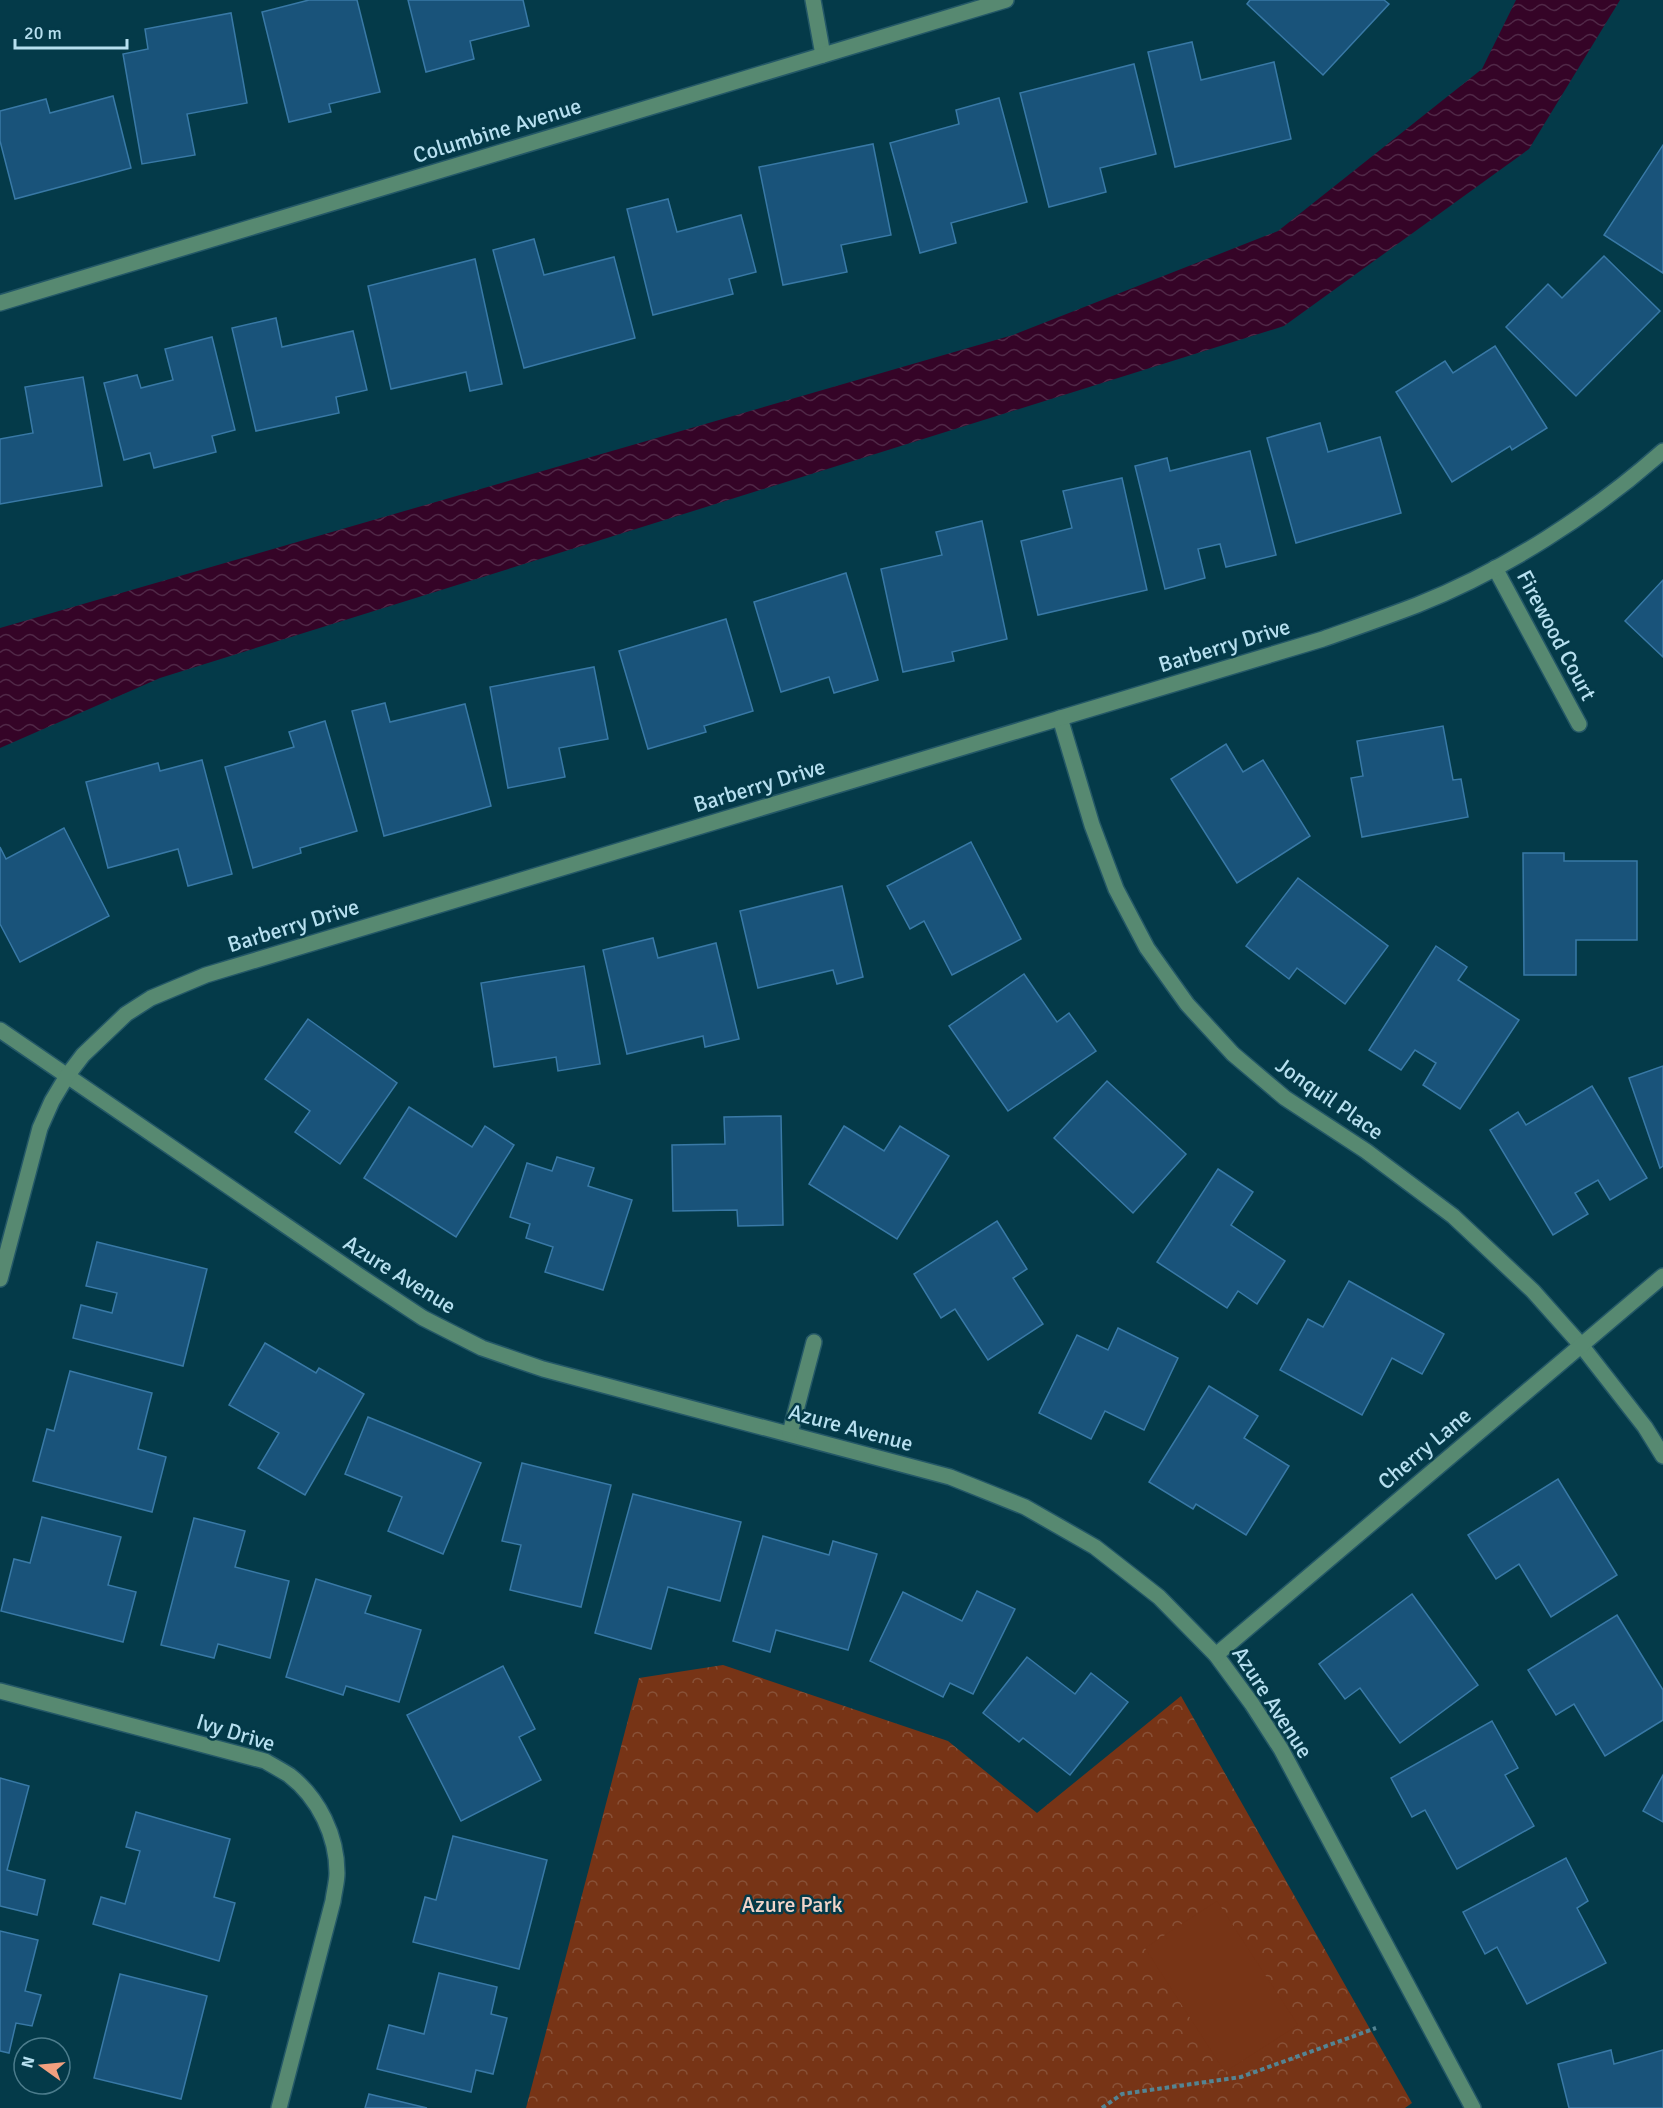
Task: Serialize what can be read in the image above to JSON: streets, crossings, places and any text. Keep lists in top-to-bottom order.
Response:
{
  "streets": {
    "street": [
      "Columbine Avenue",
      "Firewood Court",
      "Barberry Drive",
      "Jonquil Place",
      "Azure Avenue",
      "Cherry Lane",
      "Ivy Drive"
    ]
  },
  "crossings": [
    ["Firewood Court", "Barberry Drive"],
    ["Barberry Drive", "Jonquil Place"],
    ["Barberry Drive", "Azure Avenue"],
    ["Jonquil Place", "Cherry Lane"],
    ["Azure Avenue", "Cherry Lane"]
  ],
  "parks": ["Azure Park"],
  "scale_bar": "20 m",
  "north": "left"
}
